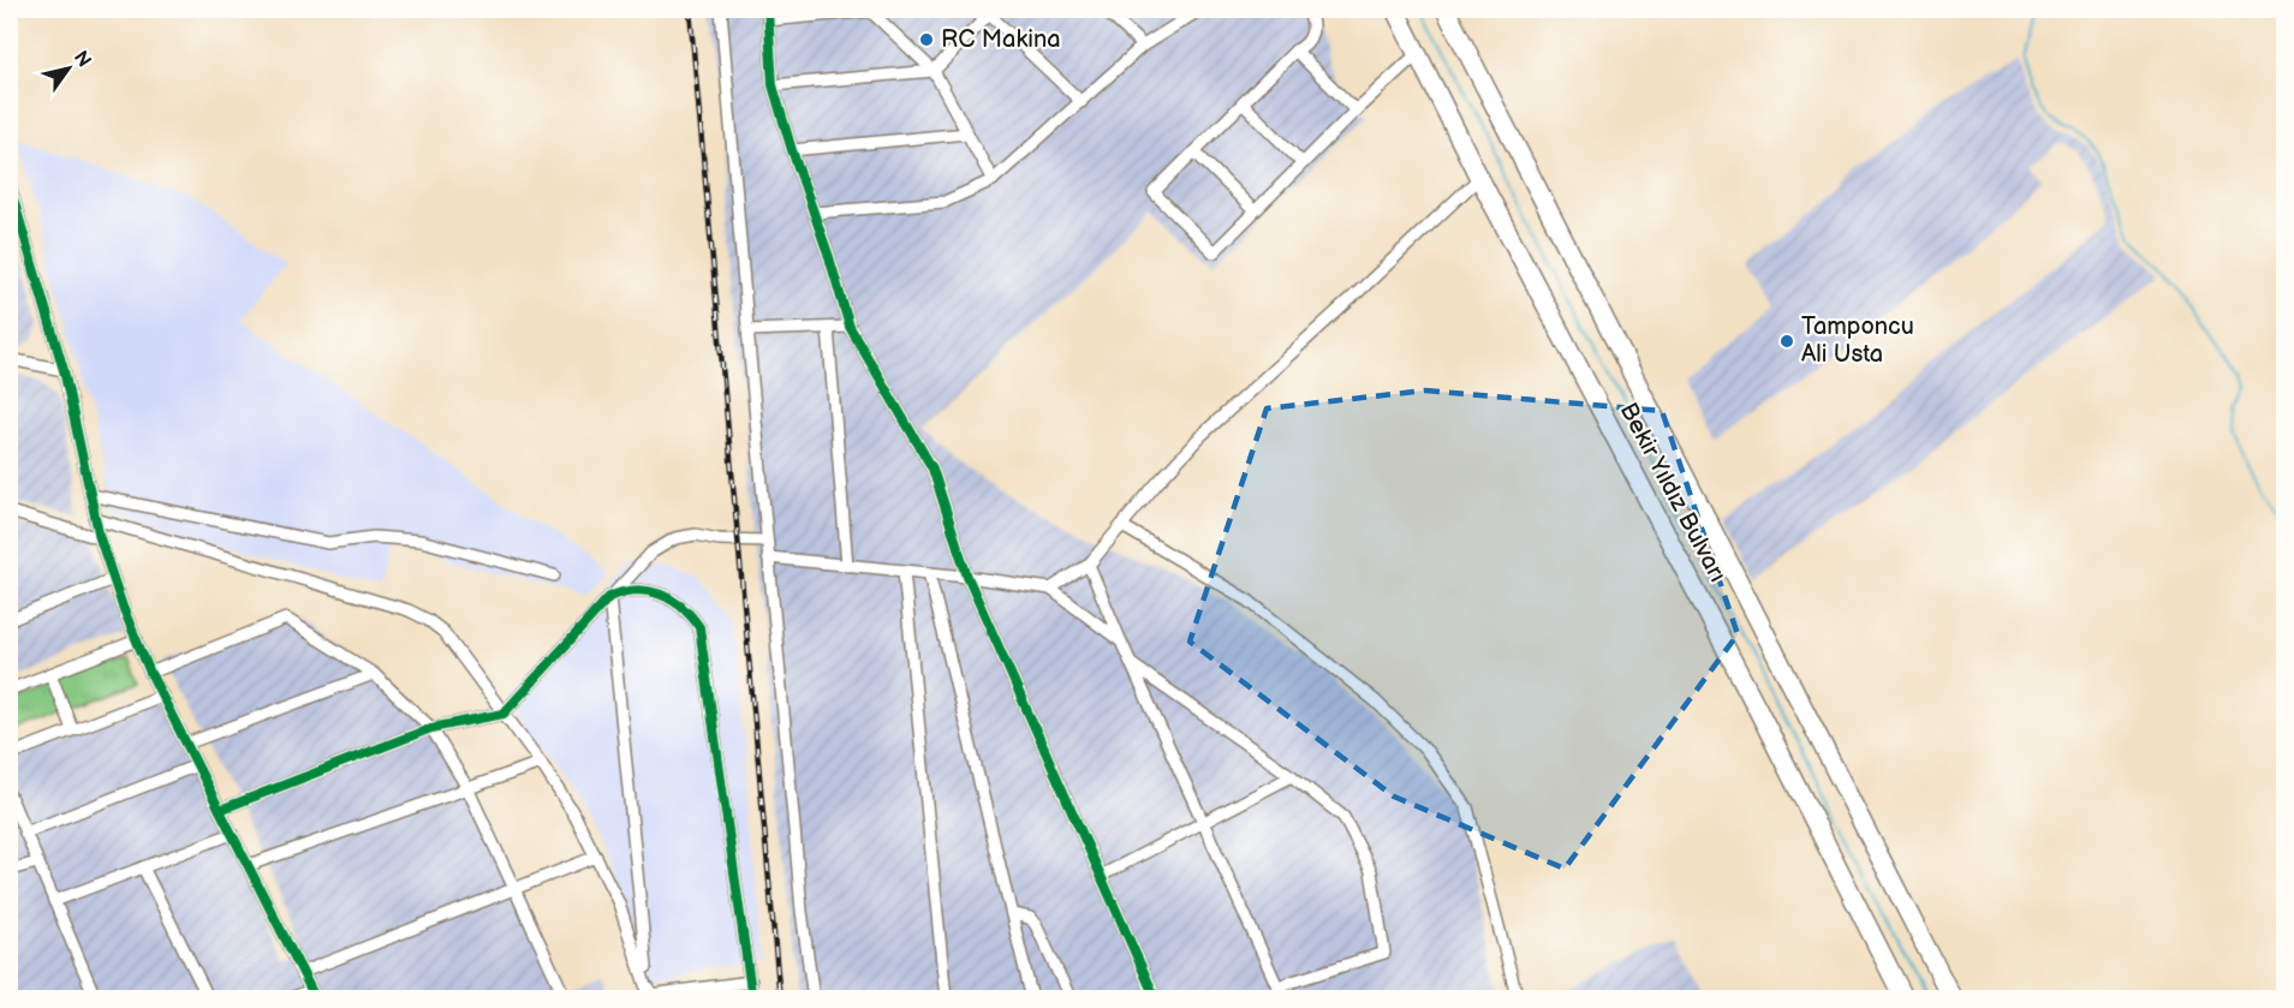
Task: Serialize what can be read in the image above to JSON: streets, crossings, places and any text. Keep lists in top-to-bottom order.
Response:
{
  "streets": {
    "main road": ["Bekir Yıldız Bulvarı"]
  },
  "places": ["RC Makina", "Tamponcu Ali Usta"],
  "north": "top right"
}
